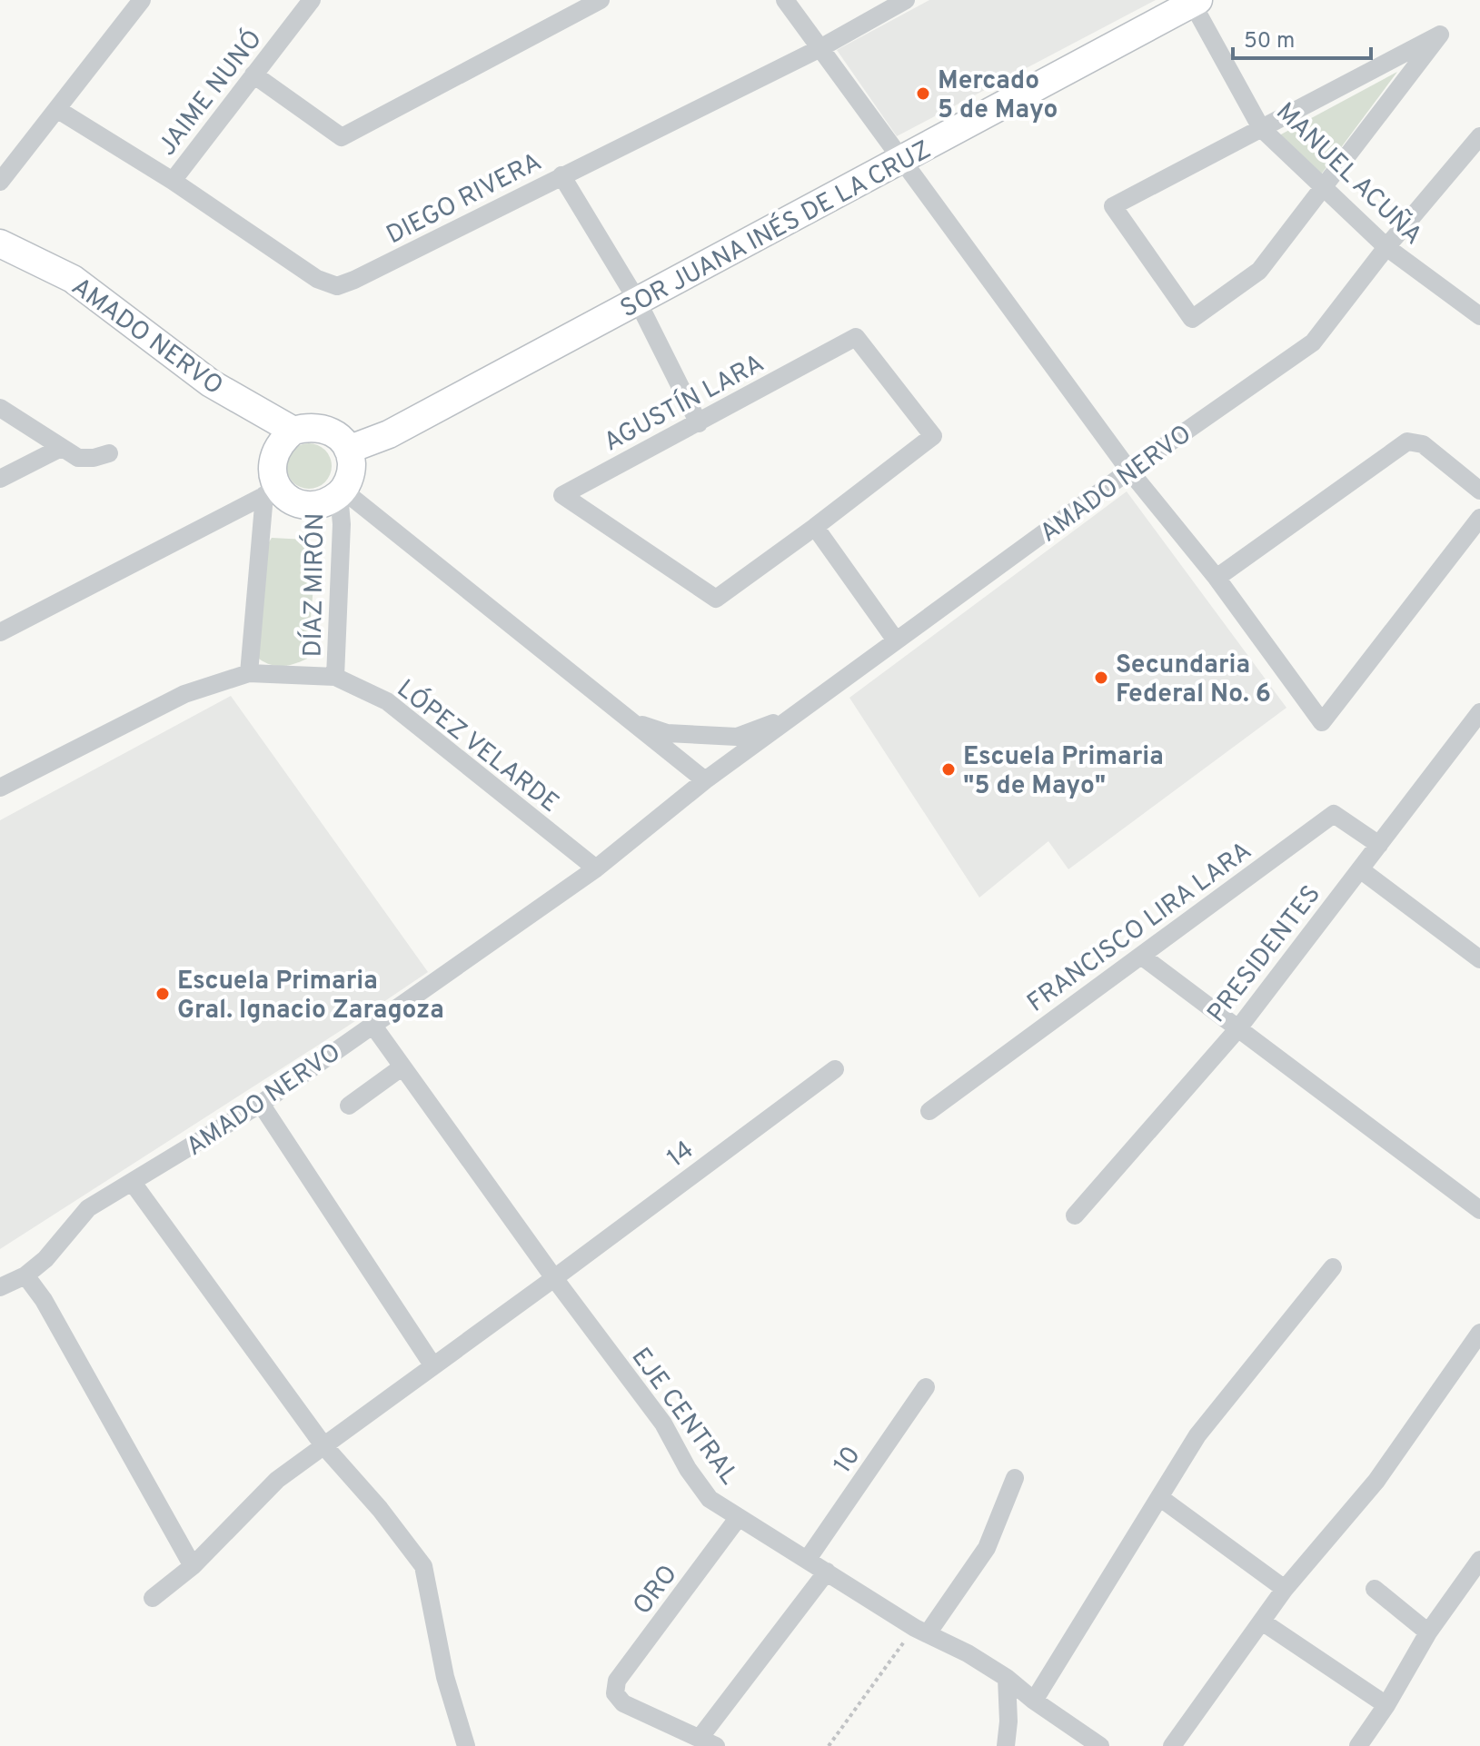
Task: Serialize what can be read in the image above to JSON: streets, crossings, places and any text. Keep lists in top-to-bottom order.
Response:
{
  "streets": {
    "main road": ["SOR JUANA INÉS DE LA CRUZ", "AMADO NERVO"],
    "street": [
      "JAIME NUNÓ",
      "MANUEL ACUÑA",
      "DIEGO RIVERA",
      "AGUSTÍN LARA",
      "DÍAZ MIRÓN",
      "LÓPEZ VELARDE",
      "FRANCISCO LIRA LARA",
      "PRESIDENTES",
      "14",
      "EJE CENTRAL",
      "10",
      "ORO"
    ]
  },
  "crossings": [
    ["JAIME NUNÓ", "DIEGO RIVERA"],
    ["MANUEL ACUÑA", "SOR JUANA INÉS DE LA CRUZ"],
    ["MANUEL ACUÑA", "AMADO NERVO"],
    ["SOR JUANA INÉS DE LA CRUZ", "AMADO NERVO"],
    ["SOR JUANA INÉS DE LA CRUZ", "DÍAZ MIRÓN"],
    ["AMADO NERVO", "DÍAZ MIRÓN"],
    ["AMADO NERVO", "LÓPEZ VELARDE"],
    ["AMADO NERVO", "EJE CENTRAL"],
    ["DÍAZ MIRÓN", "LÓPEZ VELARDE"],
    ["FRANCISCO LIRA LARA", "PRESIDENTES"],
    ["14", "EJE CENTRAL"],
    ["EJE CENTRAL", "10"],
    ["EJE CENTRAL", "ORO"]
  ],
  "places": [
    "Mercado 5 de Mayo",
    "Secundaria Federal No. 6",
    "Escuela Primaria \"5 de Mayo\"",
    "Escuela Primaria Gral. Ignacio Zaragoza"
  ],
  "scale_bar": "50 m"
}
